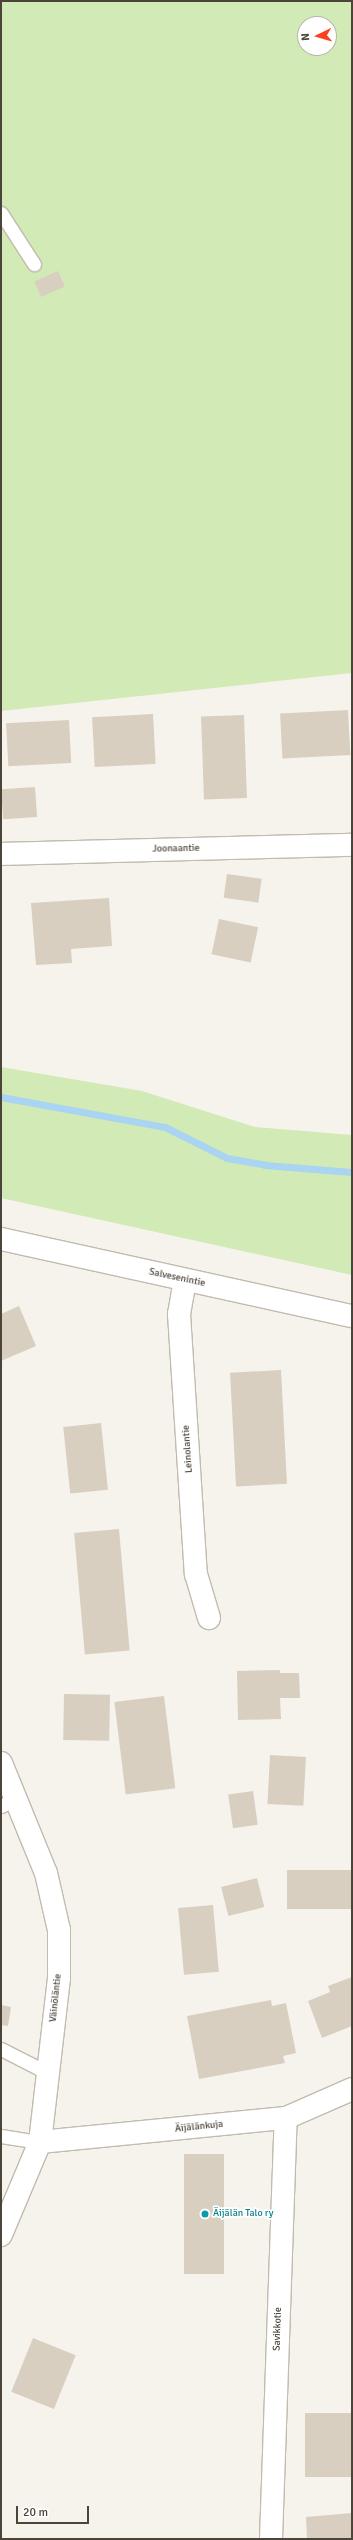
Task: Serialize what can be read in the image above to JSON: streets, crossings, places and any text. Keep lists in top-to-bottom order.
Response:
{
  "streets": {
    "street": [
      "Joonaantie",
      "Salvesenintie",
      "Leinolantie",
      "Väinöläntie",
      "Äijälänkuja",
      "Savikkotie"
    ]
  },
  "crossings": [
    ["Salvesenintie", "Leinolantie"],
    ["Väinöläntie", "Äijälänkuja"],
    ["Äijälänkuja", "Savikkotie"]
  ],
  "places": ["Äijälän Talo ry"],
  "scale_bar": "20 m",
  "north": "left"
}
